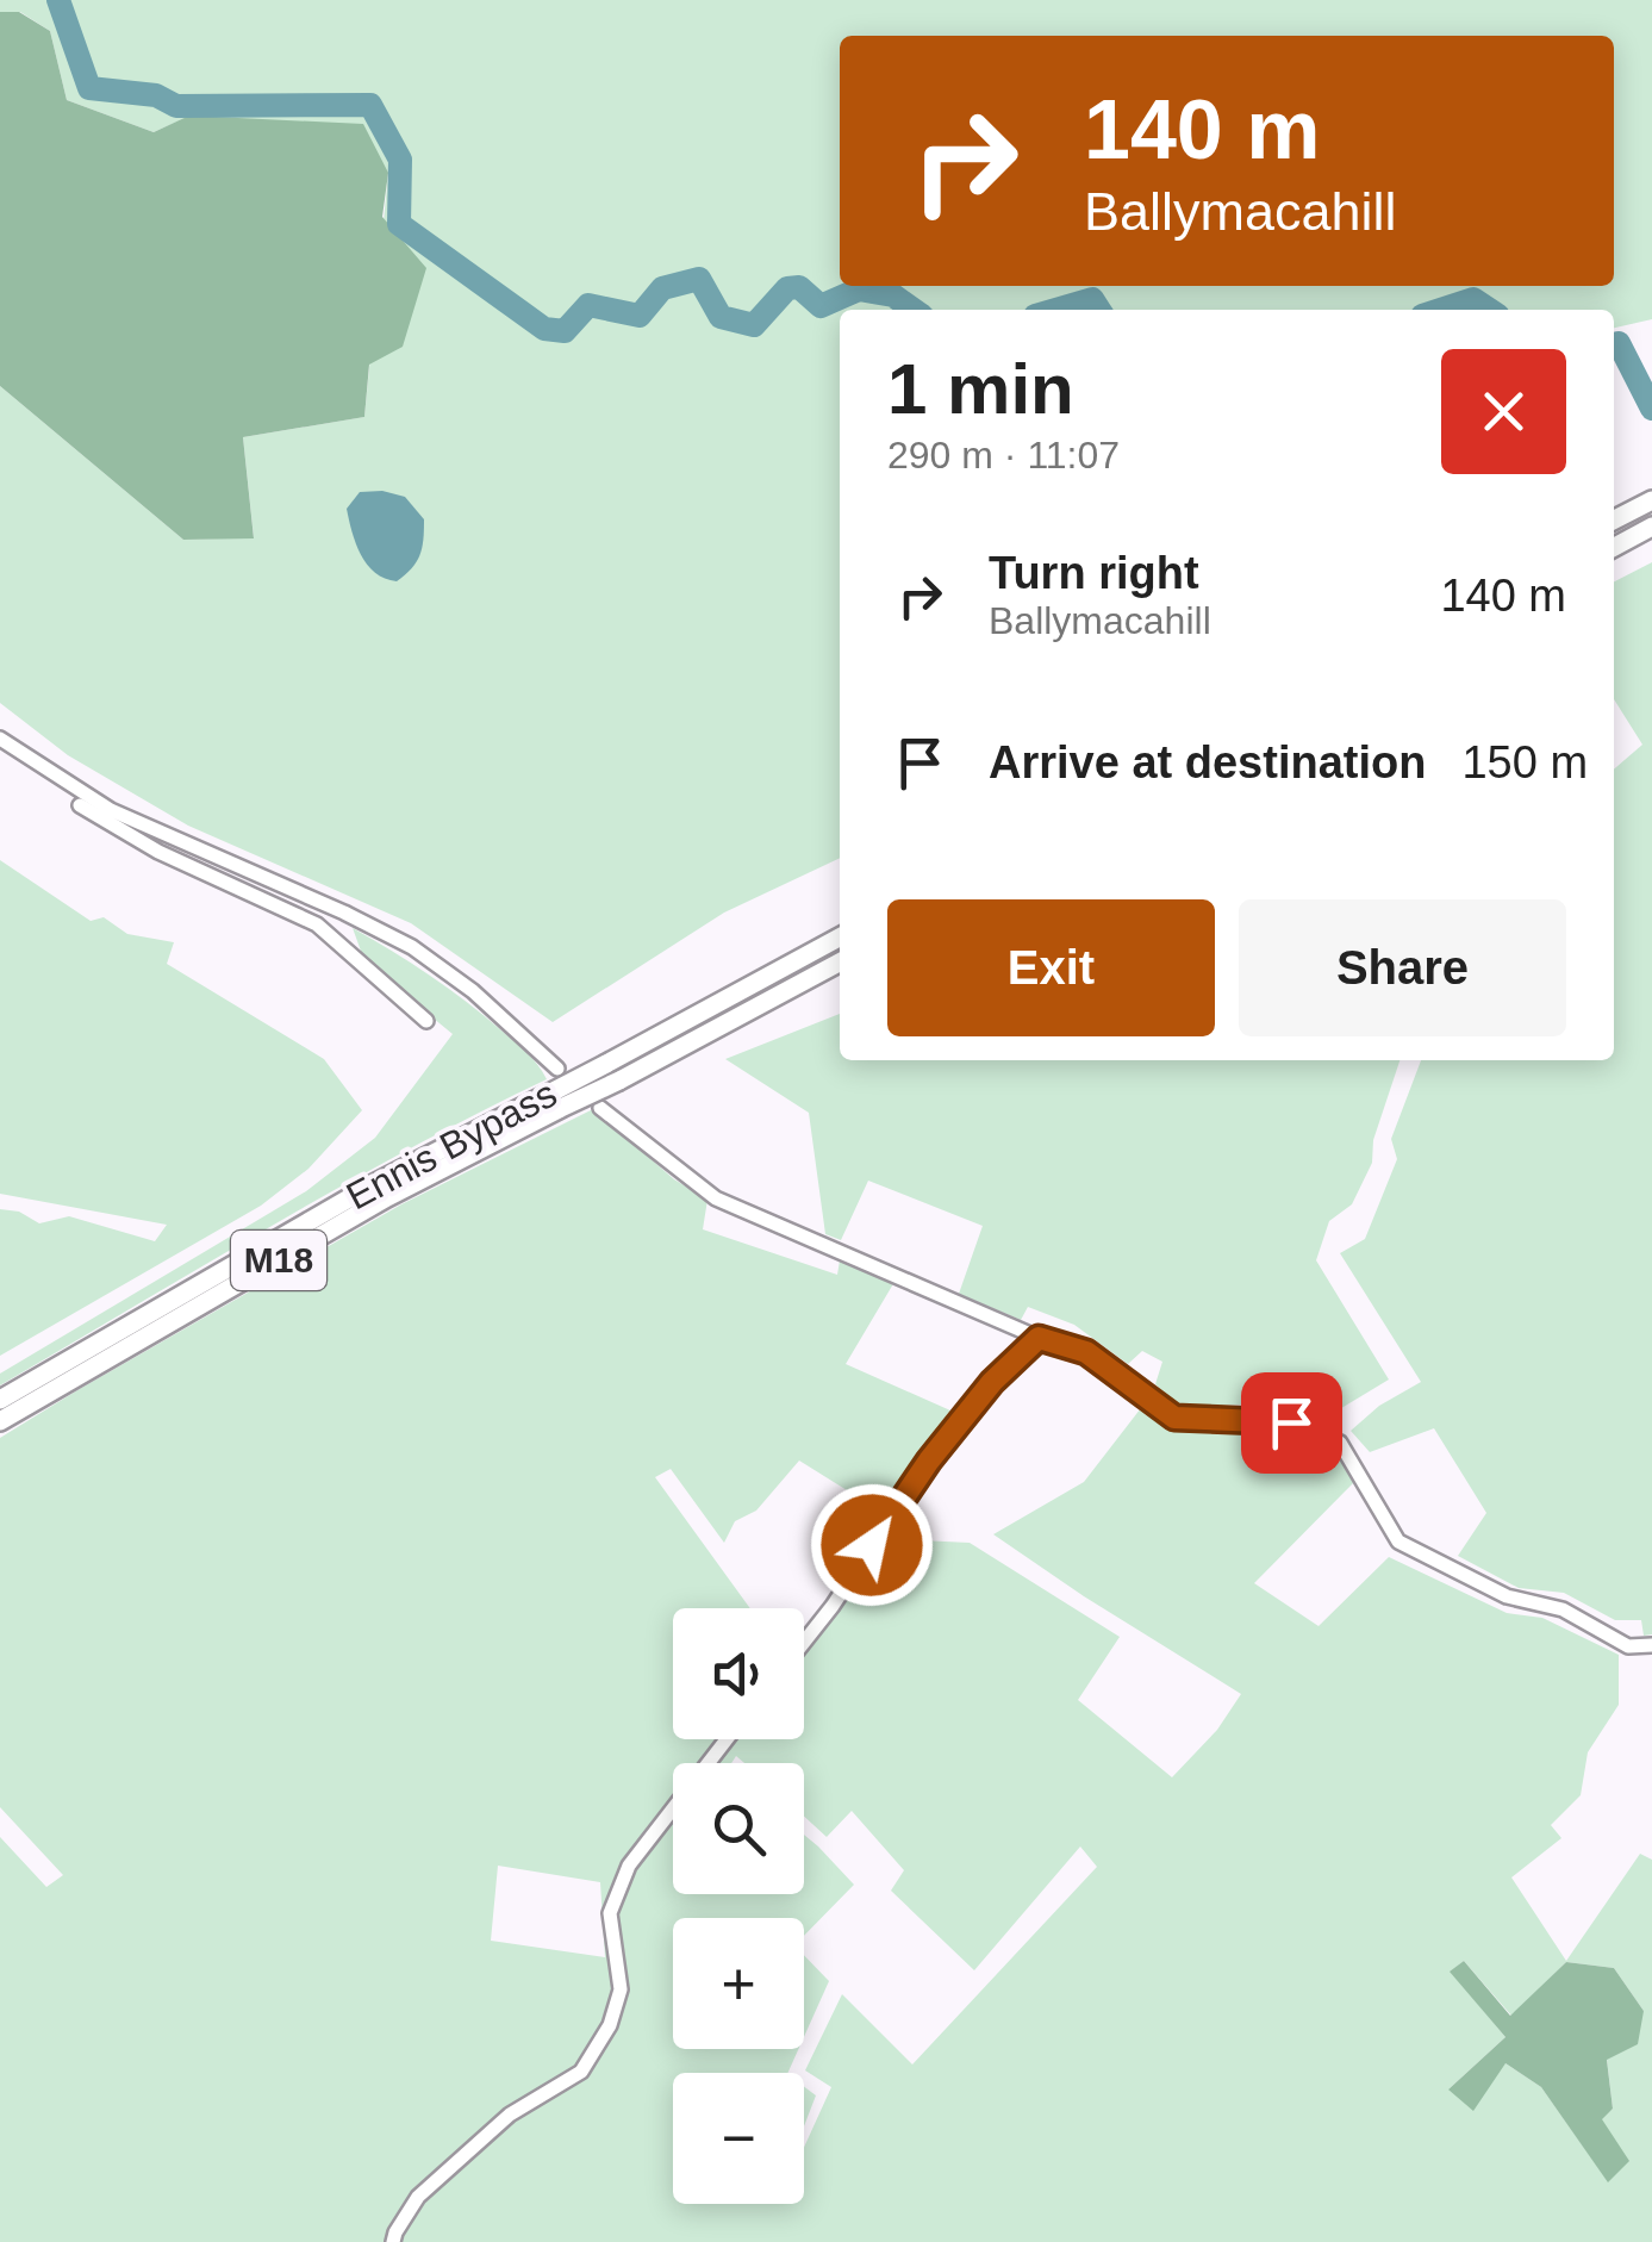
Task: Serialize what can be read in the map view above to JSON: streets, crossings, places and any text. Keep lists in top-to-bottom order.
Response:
{
  "streets": {
    "highway": ["Ennis Bypass", "M18"]
  },
  "page": {
    "turn": ["140 m", "Ballymacahill"],
    "heading": ["1 min", "290 m · 11:07"],
    "list": [
      {
        "name": "Turn right",
        "note": "Ballymacahill",
        "value": "140 m"
      },
      {
        "name": "Arrive at destination",
        "value": "150 m"
      }
    ],
    "buttons": ["Exit", "Share"],
    "map_buttons": ["+", "−"]
  }
}
